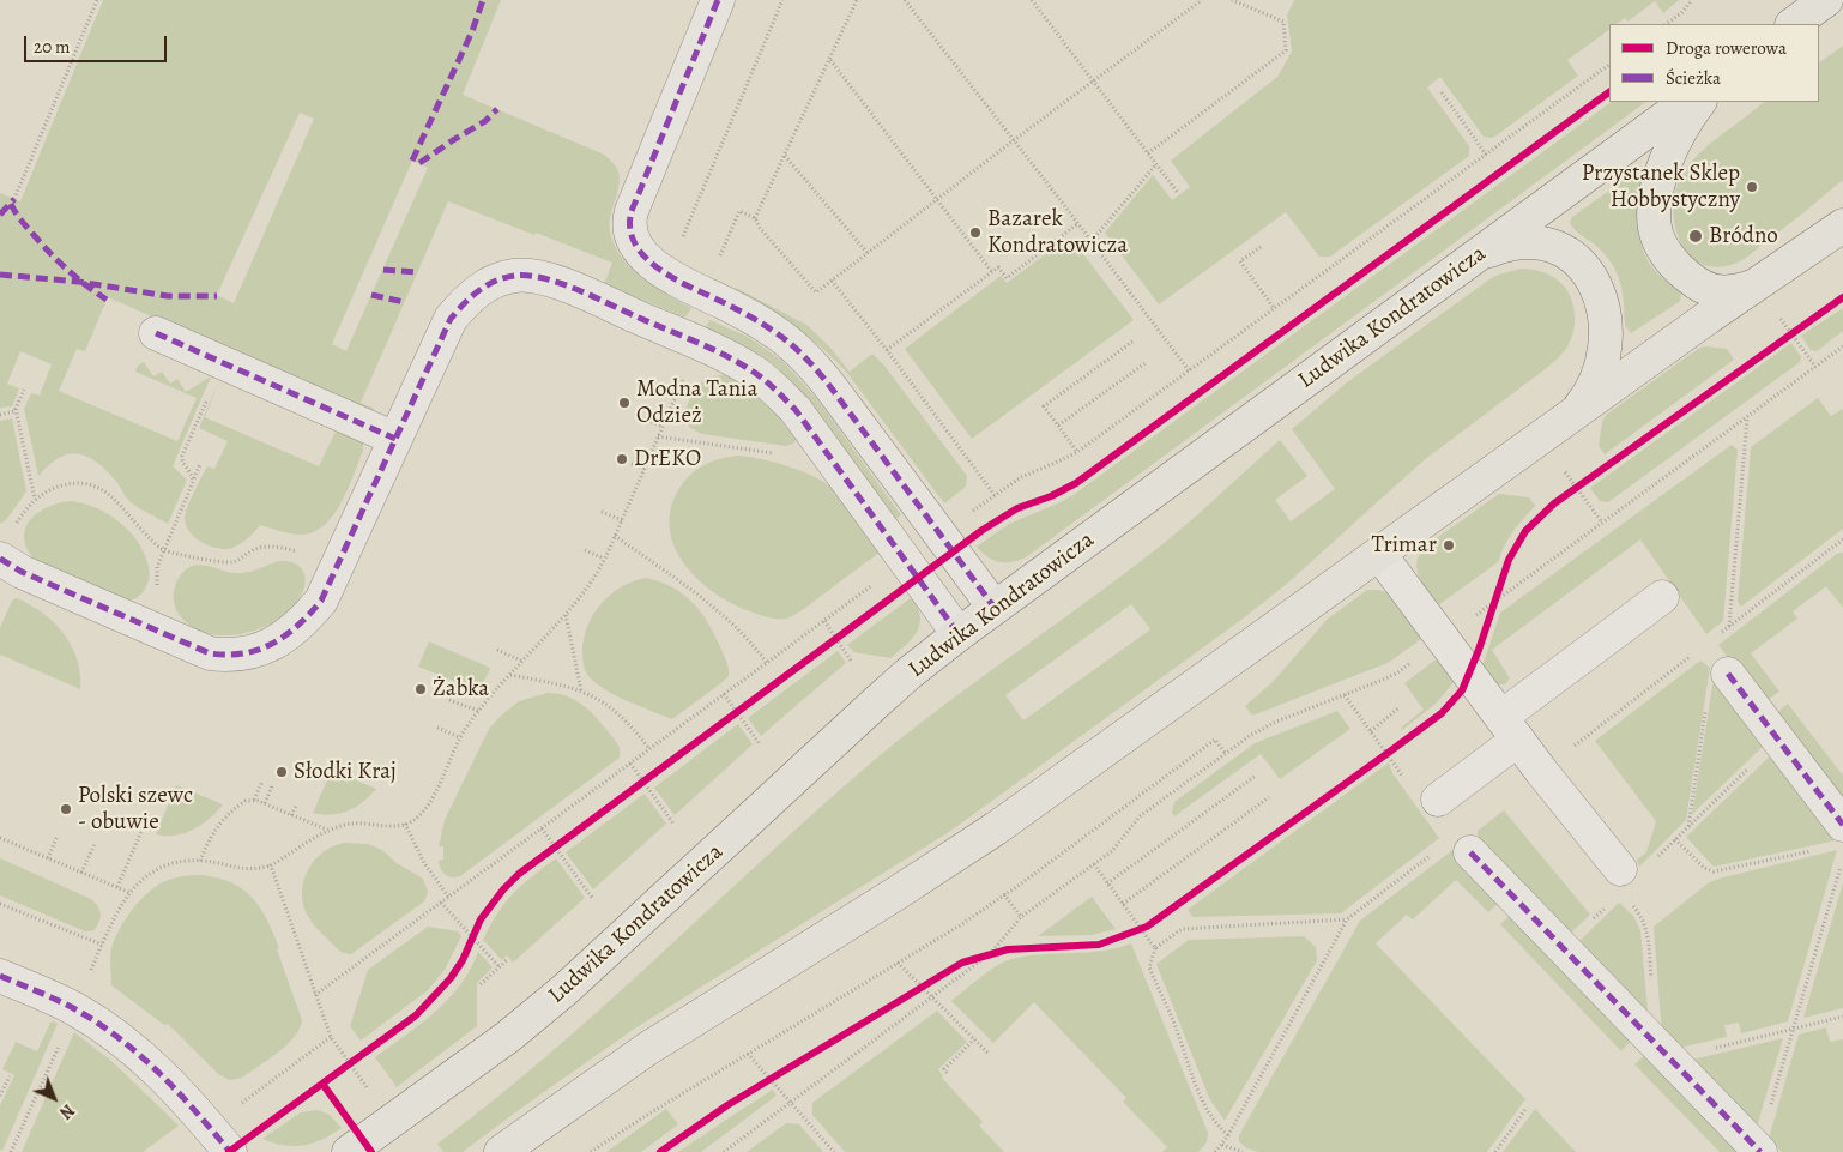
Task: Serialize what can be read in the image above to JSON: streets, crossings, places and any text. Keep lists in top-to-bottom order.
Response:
{
  "streets": {
    "main road": ["Ludwika Kondratowicza"]
  },
  "places": [
    "Przystanek Sklep Hobbystyczny",
    "Bazarek Kondratowicza",
    "Bródno",
    "Modna Tania Odzież",
    "DrEKO",
    "Trimar",
    "Żabka",
    "Słodki Kraj",
    "Polski szewc - obuwie"
  ],
  "legend": ["Droga rowerowa", "Ścieżka"],
  "scale_bar": "20 m",
  "north": "bottom right"
}
